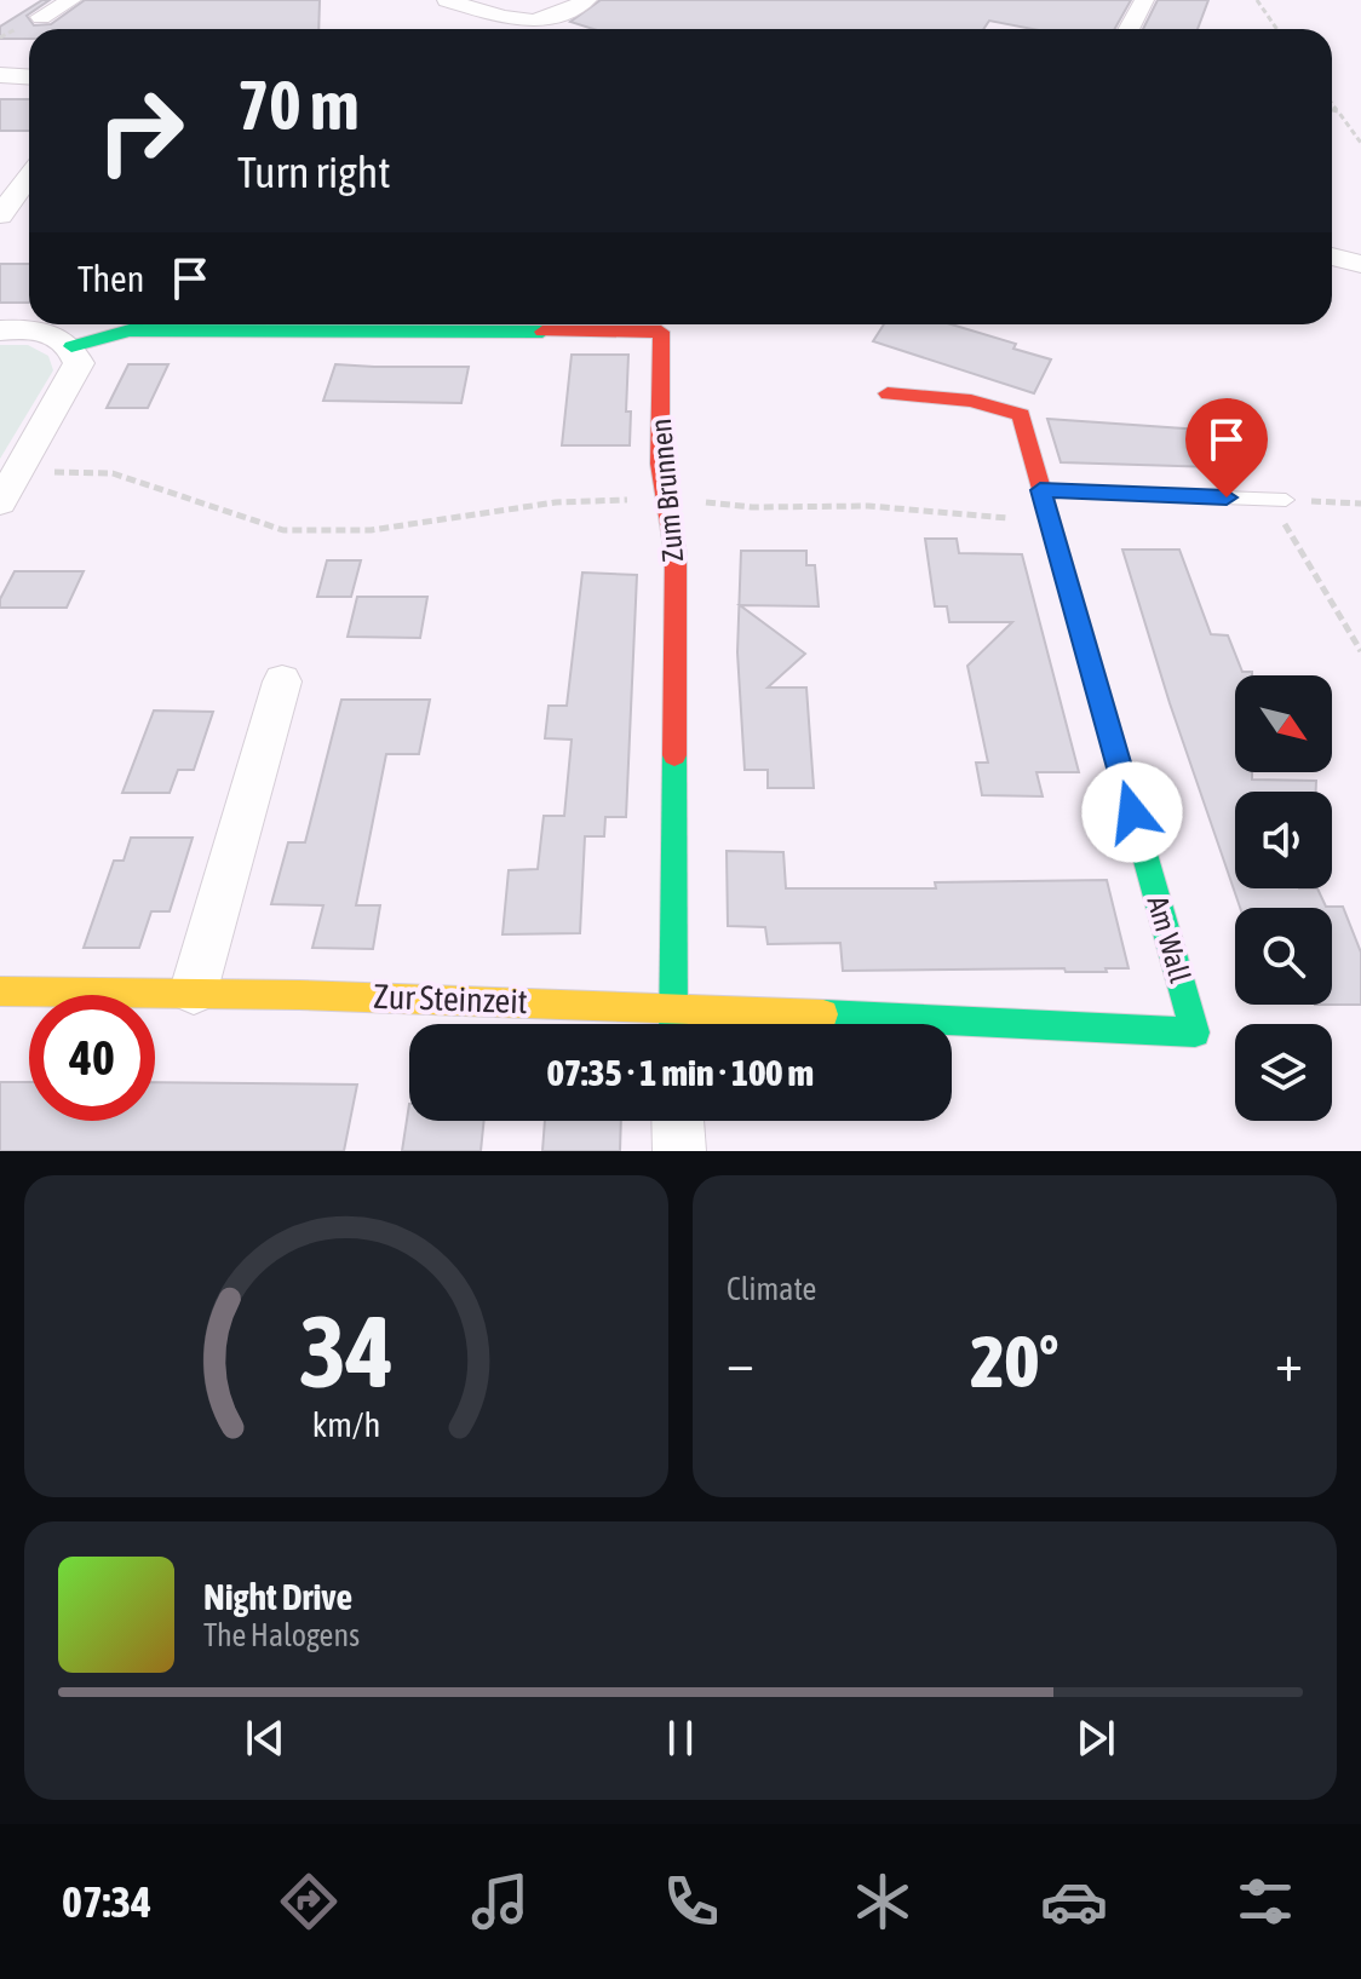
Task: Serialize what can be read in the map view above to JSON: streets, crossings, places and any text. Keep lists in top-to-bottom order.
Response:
{
  "streets": {
    "street": ["Zum Brunnen", "Am Wall", "Zur Steinzeit"]
  },
  "crossings": [
    ["Zum Brunnen", "Am Wall"],
    ["Zum Brunnen", "Zur Steinzeit"],
    ["Am Wall", "Zur Steinzeit"]
  ],
  "north": "bottom right",
  "page": {
    "turn": ["70 m", "Turn right"],
    "then": "Then",
    "limit": "40",
    "trip": "07:35 · 1 min · 100 m",
    "tile": "Climate",
    "heat": ["−", "20°", "+"],
    "song": ["Night Drive", "The Halogens"],
    "tabs": "07:34",
    "gauge": ["34", "km/h"]
  }
}
